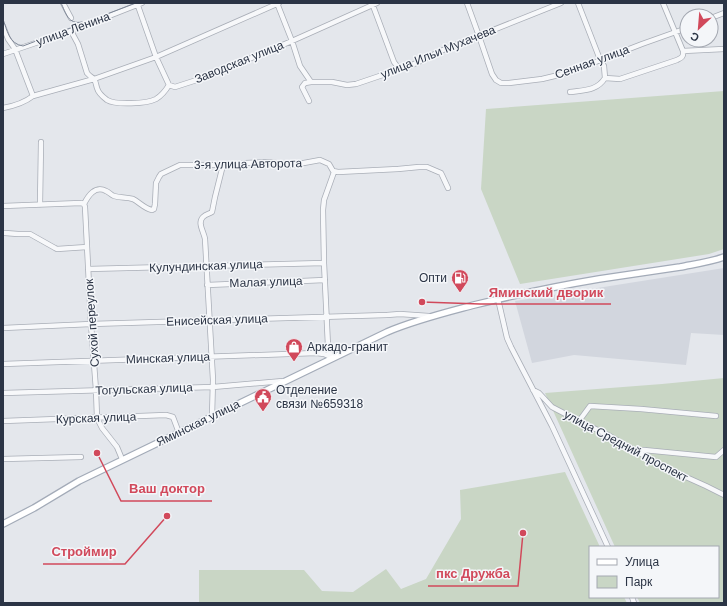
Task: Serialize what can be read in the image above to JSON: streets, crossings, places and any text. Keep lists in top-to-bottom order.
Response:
{
  "streets": {
    "main road": ["Яминская улица"],
    "street": [
      "улица Ленина",
      "улица Ильи Мухачева",
      "Заводская улица",
      "Сенная улица",
      "3-я улица Авторота",
      "Кулундинская улица",
      "Малая улица",
      "Енисейская улица",
      "Сухой переулок",
      "Минская улица",
      "Тогульская улица",
      "Курская улица",
      "улица Средний проспект"
    ]
  },
  "crossings": [
    ["улица Ильи Мухачева", "Сенная улица"],
    ["3-я улица Авторота", "Сухой переулок"],
    ["Кулундинская улица", "Сухой переулок"],
    ["Енисейская улица", "Сухой переулок"],
    ["Енисейская улица", "Яминская улица"],
    ["Сухой переулок", "Минская улица"],
    ["Сухой переулок", "Тогульская улица"],
    ["Сухой переулок", "Курская улица"],
    ["Сухой переулок", "Яминская улица"],
    ["Минская улица", "Яминская улица"],
    ["Тогульская улица", "Яминская улица"],
    ["Курская улица", "Яминская улица"]
  ],
  "places": {
    "fuel station": ["Опти"],
    "other": [
      "Яминский дворик",
      "Ваш доктор",
      "Строймир",
      "пкс Дружба"
    ],
    "shop": ["Аркадо-гранит"],
    "public building": ["Отделение связи №659318"]
  },
  "legend": ["Улица", "Парк"],
  "north": "bottom left"
}
